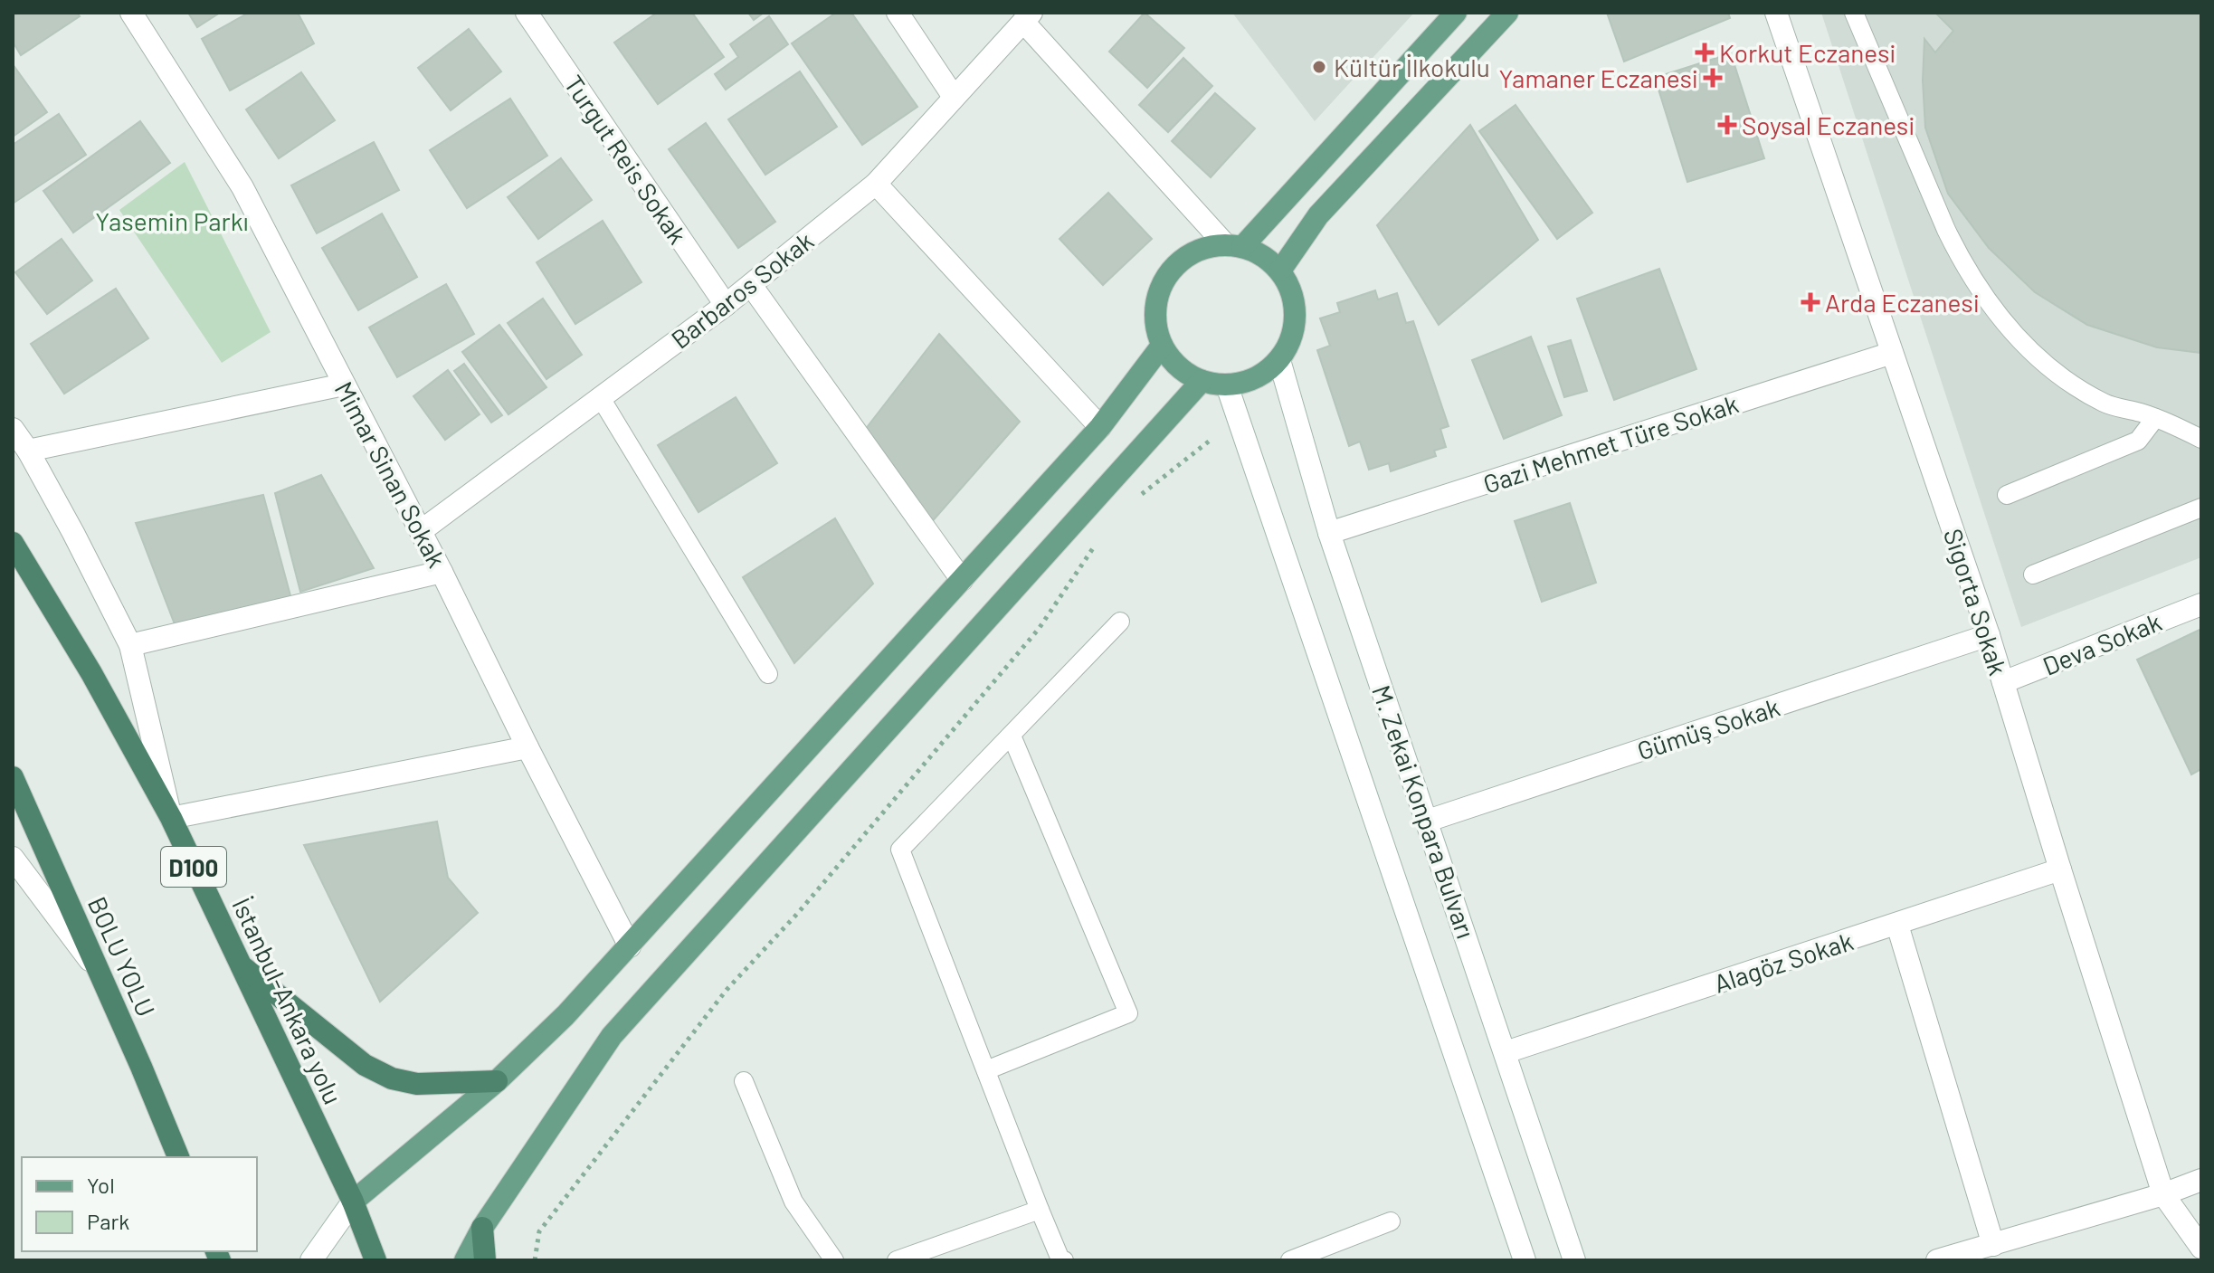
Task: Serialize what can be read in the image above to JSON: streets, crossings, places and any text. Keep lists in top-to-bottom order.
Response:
{
  "streets": {
    "highway": ["D100", "BOLU YOLU", "İstanbul-Ankara yolu"],
    "street": [
      "Turgut Reis Sokak",
      "Barbaros Sokak",
      "Gazi Mehmet Türe Sokak",
      "Mimar Sinan Sokak",
      "Sigorta Sokak",
      "Deva Sokak",
      "Gümüş Sokak",
      "M. Zekai Konpara Bulvarı",
      "Alagöz Sokak"
    ]
  },
  "crossings": [
    ["Turgut Reis Sokak", "Barbaros Sokak"],
    ["Barbaros Sokak", "Mimar Sinan Sokak"],
    ["Gazi Mehmet Türe Sokak", "Sigorta Sokak"],
    ["Gazi Mehmet Türe Sokak", "M. Zekai Konpara Bulvarı"],
    ["Sigorta Sokak", "Deva Sokak"],
    ["Sigorta Sokak", "Gümüş Sokak"],
    ["Sigorta Sokak", "Alagöz Sokak"],
    ["Gümüş Sokak", "M. Zekai Konpara Bulvarı"],
    ["M. Zekai Konpara Bulvarı", "Alagöz Sokak"]
  ],
  "parks": ["Yasemin Parkı"],
  "places": {
    "health": [
      "Korkut Eczanesi",
      "Yamaner Eczanesi",
      "Soysal Eczanesi",
      "Arda Eczanesi"
    ],
    "other": ["Kültür İlkokulu"]
  },
  "legend": ["Yol", "Park"]
}
